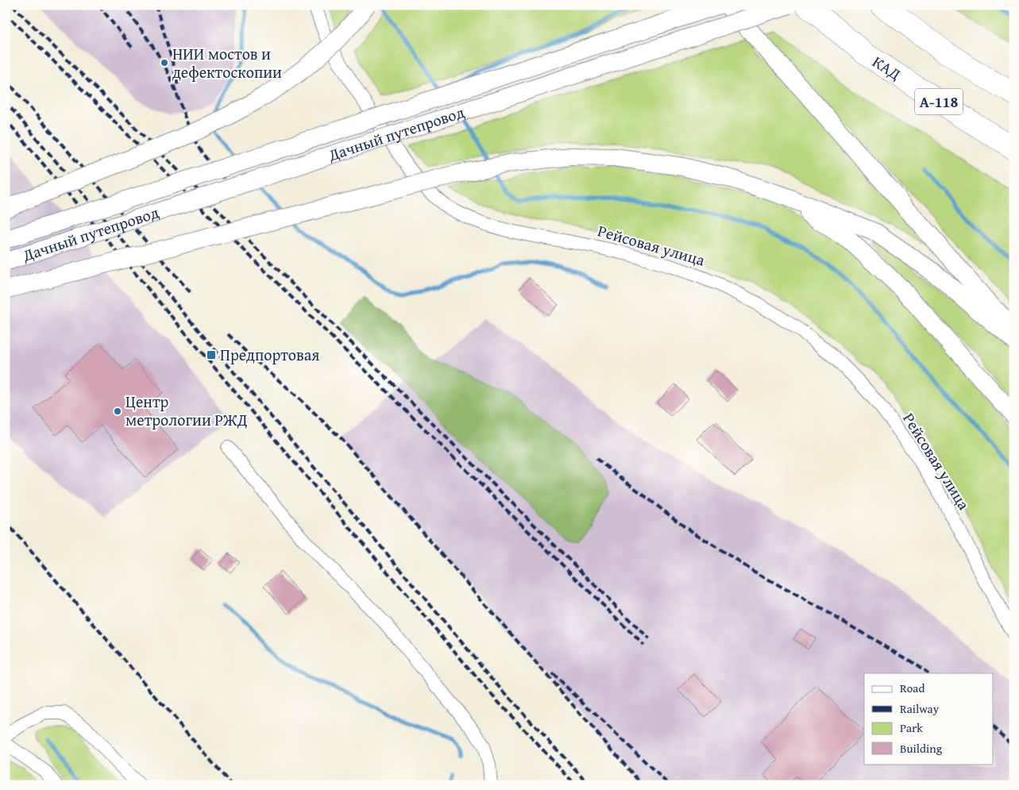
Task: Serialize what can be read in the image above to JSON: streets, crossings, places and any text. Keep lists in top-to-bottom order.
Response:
{
  "streets": {
    "highway": ["КАД", "А-118"],
    "main road": ["Дачный путепровод"],
    "street": ["Рейсовая улица"]
  },
  "places": {
    "other": ["НИИ мостов и дефектоскопии", "Центр метрологии РЖД"],
    "transit": ["Предпортовая"]
  },
  "legend": [
    "Road",
    "Railway",
    "Park",
    "Building"
  ]
}
